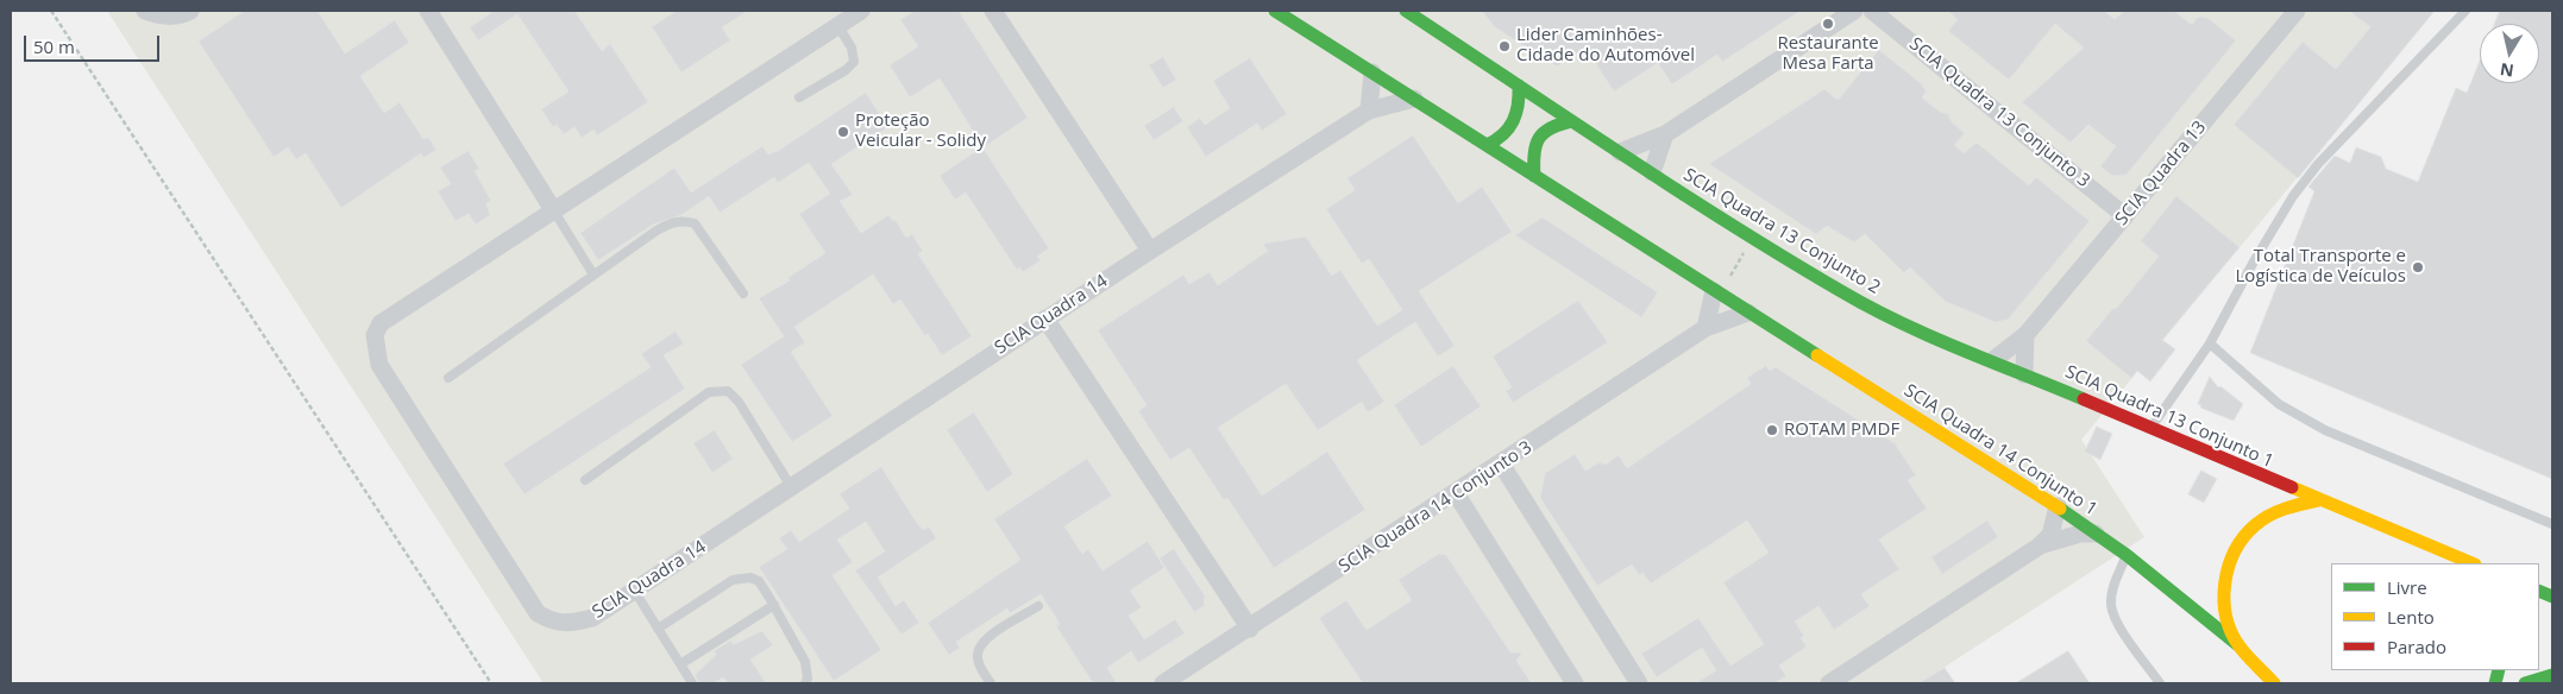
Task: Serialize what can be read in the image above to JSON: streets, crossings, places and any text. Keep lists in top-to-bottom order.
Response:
{
  "streets": {
    "main road": ["SCIA Quadra 13 Conjunto 2", "SCIA Quadra 13 Conjunto 1", "SCIA Quadra 14 Conjunto 1"],
    "street": [
      "SCIA Quadra 13 Conjunto 3",
      "SCIA Quadra 13",
      "SCIA Quadra 14",
      "SCIA Quadra 14 Conjunto 3"
    ]
  },
  "crossings": [
    ["SCIA Quadra 13 Conjunto 3", "SCIA Quadra 13"],
    ["SCIA Quadra 13", "SCIA Quadra 13 Conjunto 2"],
    ["SCIA Quadra 13", "SCIA Quadra 13 Conjunto 1"],
    ["SCIA Quadra 13 Conjunto 2", "SCIA Quadra 13 Conjunto 1"],
    ["SCIA Quadra 14 Conjunto 1", "SCIA Quadra 14 Conjunto 3"]
  ],
  "places": [
    "Restaurante Mesa Farta",
    "Lider Caminhões- Cidade do Automóvel",
    "Proteção Veicular - Solidy",
    "Total Transporte e Logística de Veículos",
    "ROTAM PMDF"
  ],
  "legend": ["Livre", "Lento", "Parado"],
  "scale_bar": "50 m",
  "north": "bottom"
}
